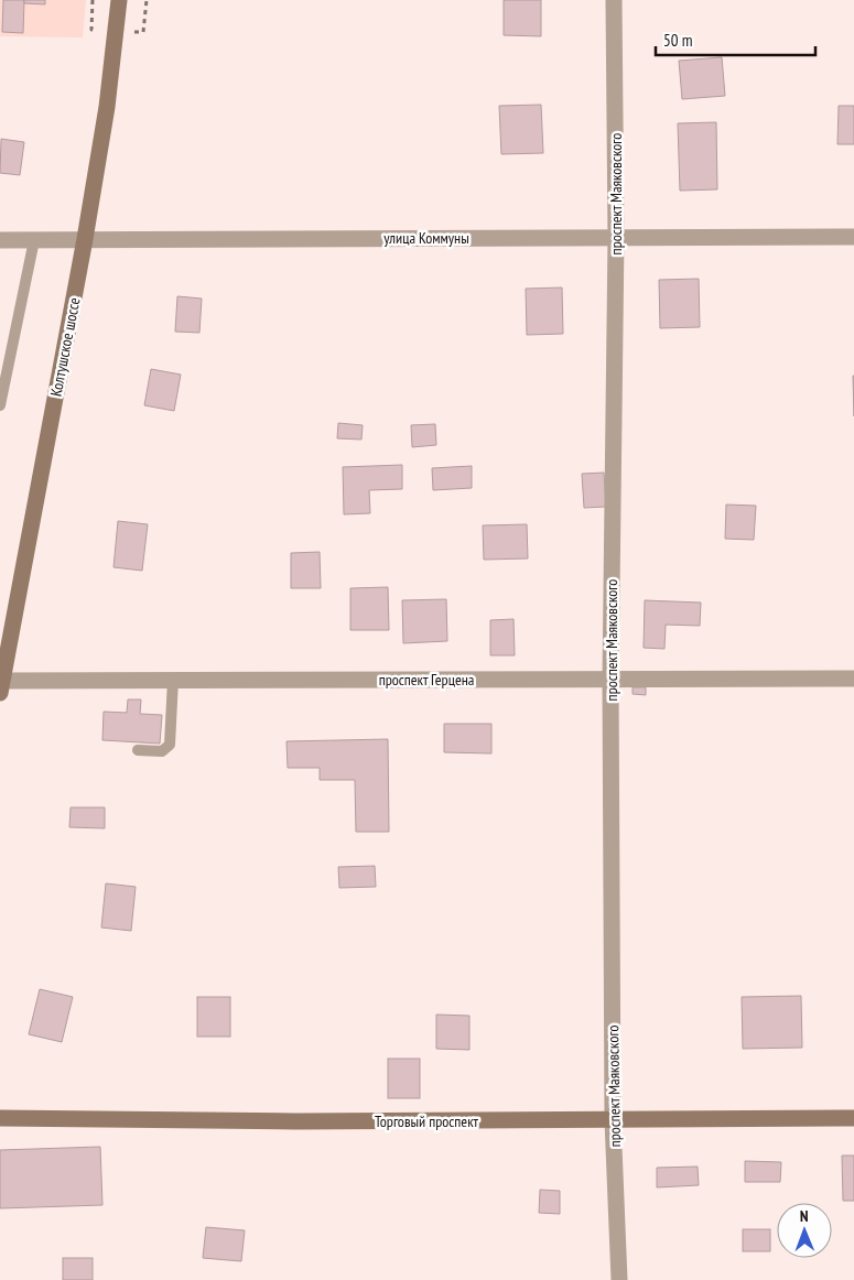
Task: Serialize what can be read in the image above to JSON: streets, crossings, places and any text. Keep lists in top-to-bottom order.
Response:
{
  "streets": {
    "street": [
      "проспект Маяковского",
      "улица Коммуны",
      "Колтушское шоссе",
      "проспект Герцена",
      "Торговый проспект"
    ]
  },
  "crossings": [
    ["проспект Маяковского", "улица Коммуны"],
    ["проспект Маяковского", "проспект Герцена"],
    ["проспект Маяковского", "Торговый проспект"],
    ["улица Коммуны", "Колтушское шоссе"],
    ["Колтушское шоссе", "проспект Герцена"]
  ],
  "scale_bar": "50 m",
  "north": "top"
}
